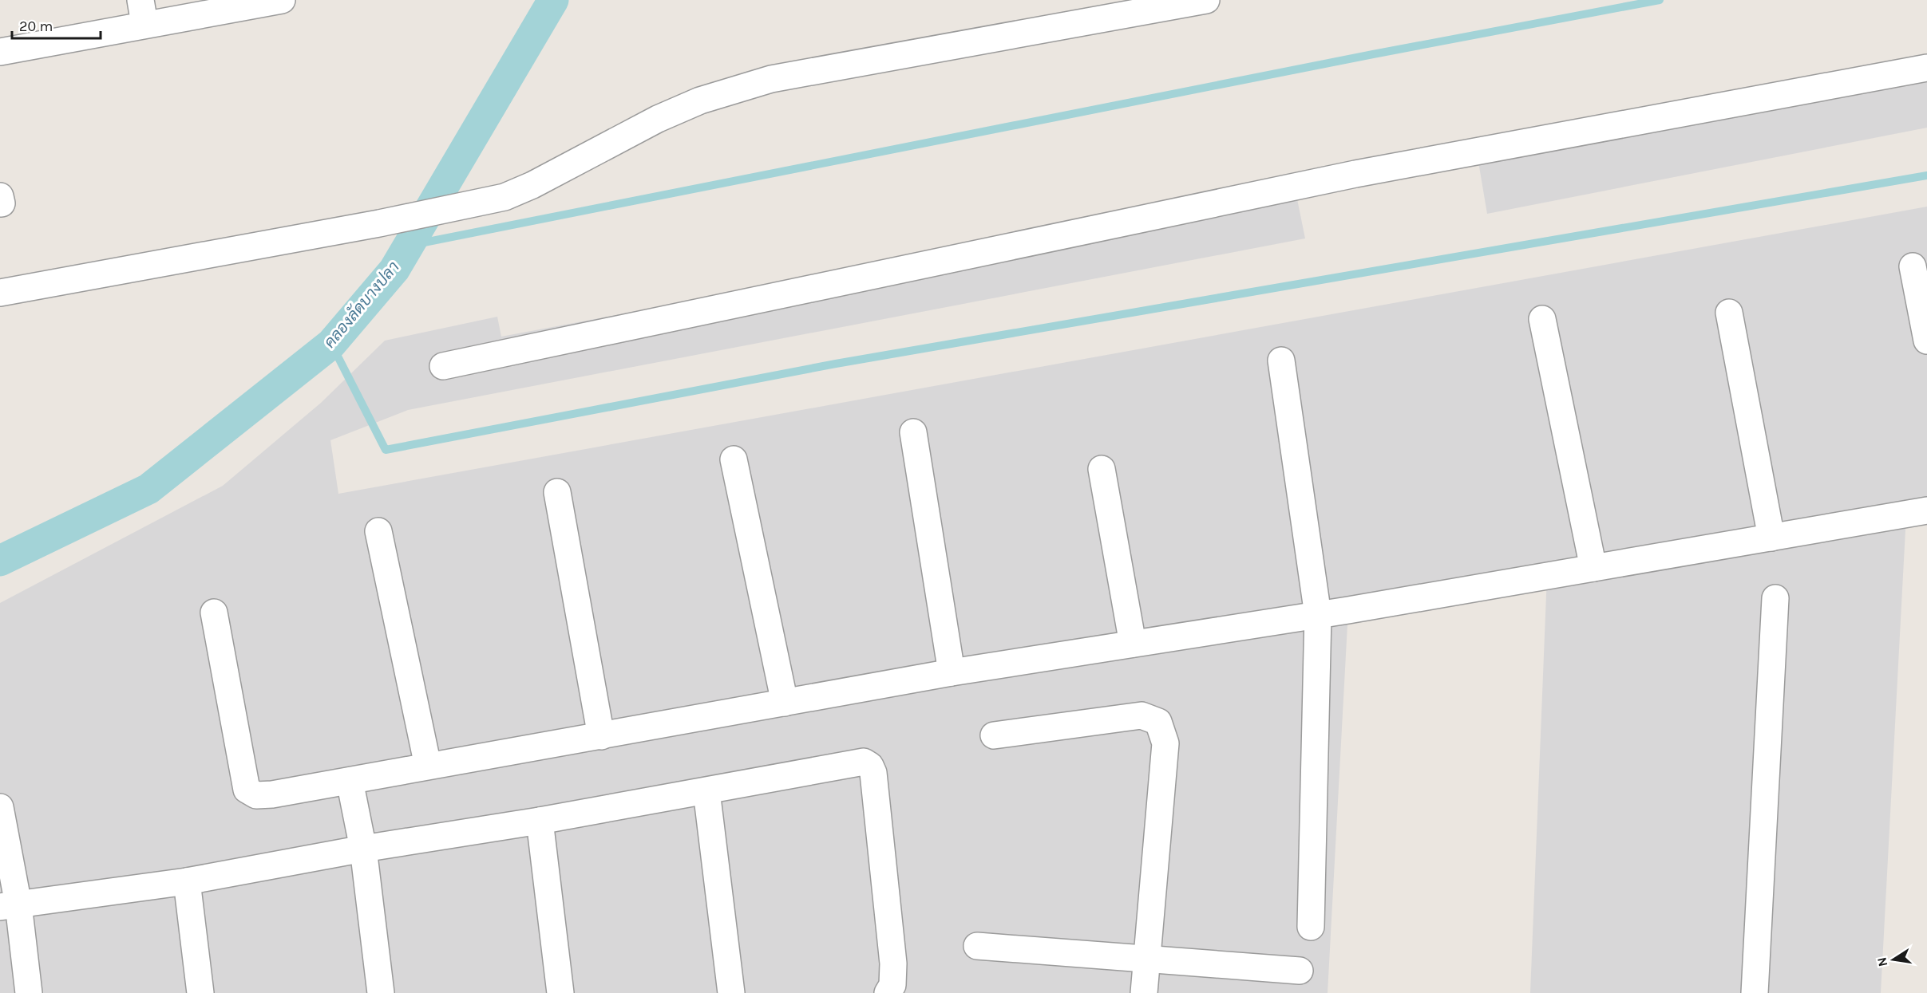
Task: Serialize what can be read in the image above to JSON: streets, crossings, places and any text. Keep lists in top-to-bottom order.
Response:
{
  "water": ["คลองลัดบางปลา"],
  "scale_bar": "20 m",
  "north": "left"
}
